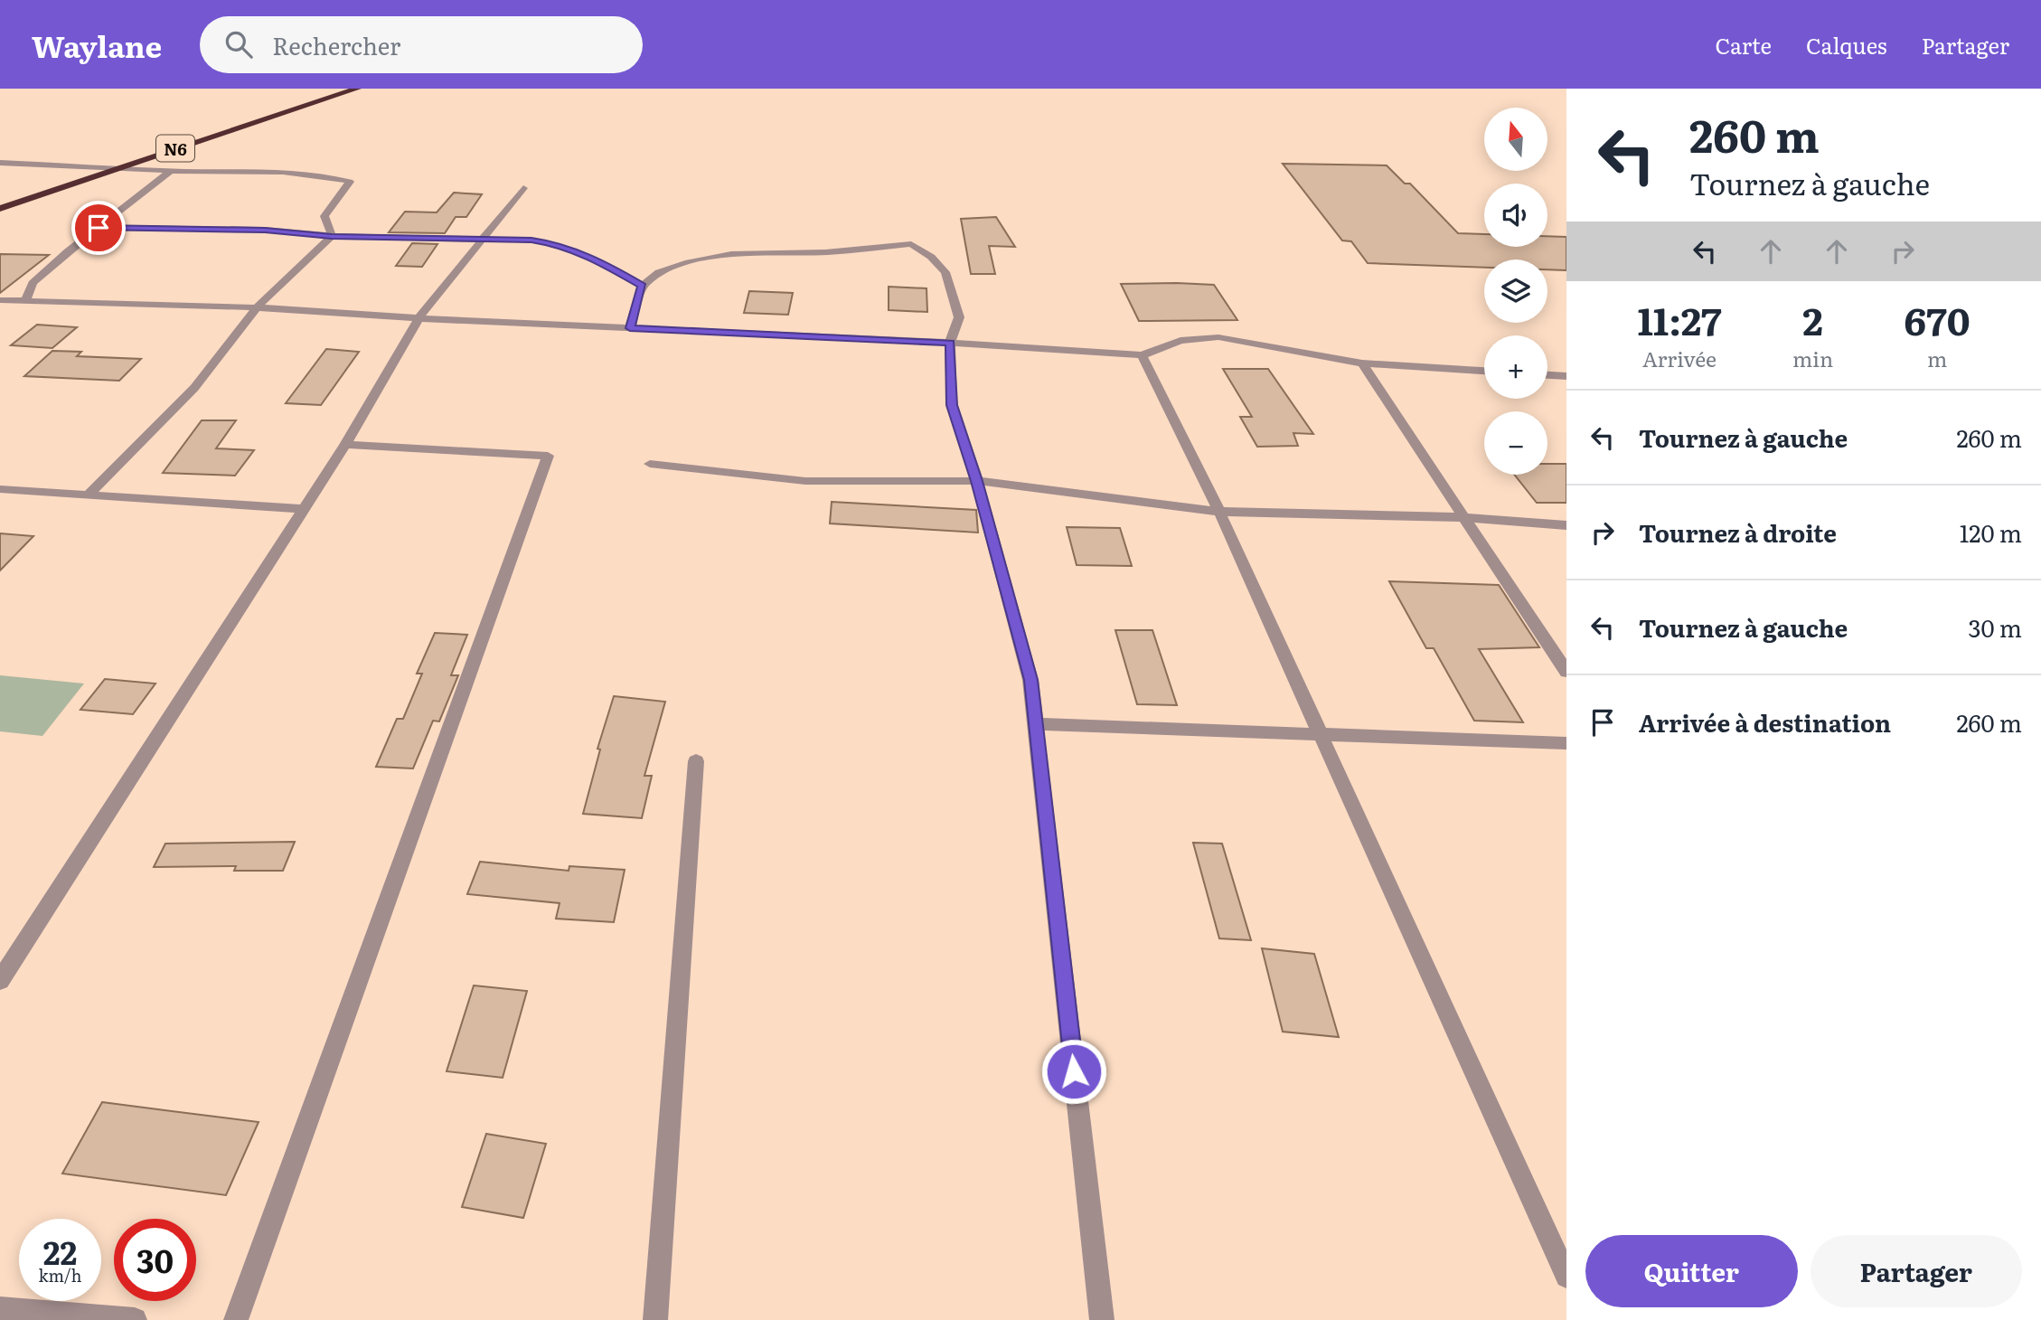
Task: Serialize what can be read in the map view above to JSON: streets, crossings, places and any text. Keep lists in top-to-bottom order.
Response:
{
  "streets": {
    "highway": ["N6"]
  },
  "north": "top",
  "page": {
    "header": "Waylane",
    "search": "Rechercher",
    "nav": ["Carte", "Calques", "Partager"],
    "turn": ["260 m", "Tournez à gauche"],
    "map_buttons": ["+", "−"],
    "eta": [
      "11:27",
      "Arrivée",
      "2",
      "min",
      "670",
      "m"
    ],
    "list": [
      {
        "name": "Tournez à gauche",
        "value": "260 m"
      },
      {
        "name": "Tournez à droite",
        "value": "120 m"
      },
      {
        "name": "Tournez à gauche",
        "value": "30 m"
      },
      {
        "name": "Arrivée à destination",
        "value": "260 m"
      }
    ],
    "speed": "22 km/h",
    "limit": "30",
    "buttons": ["Quitter", "Partager"]
  }
}
